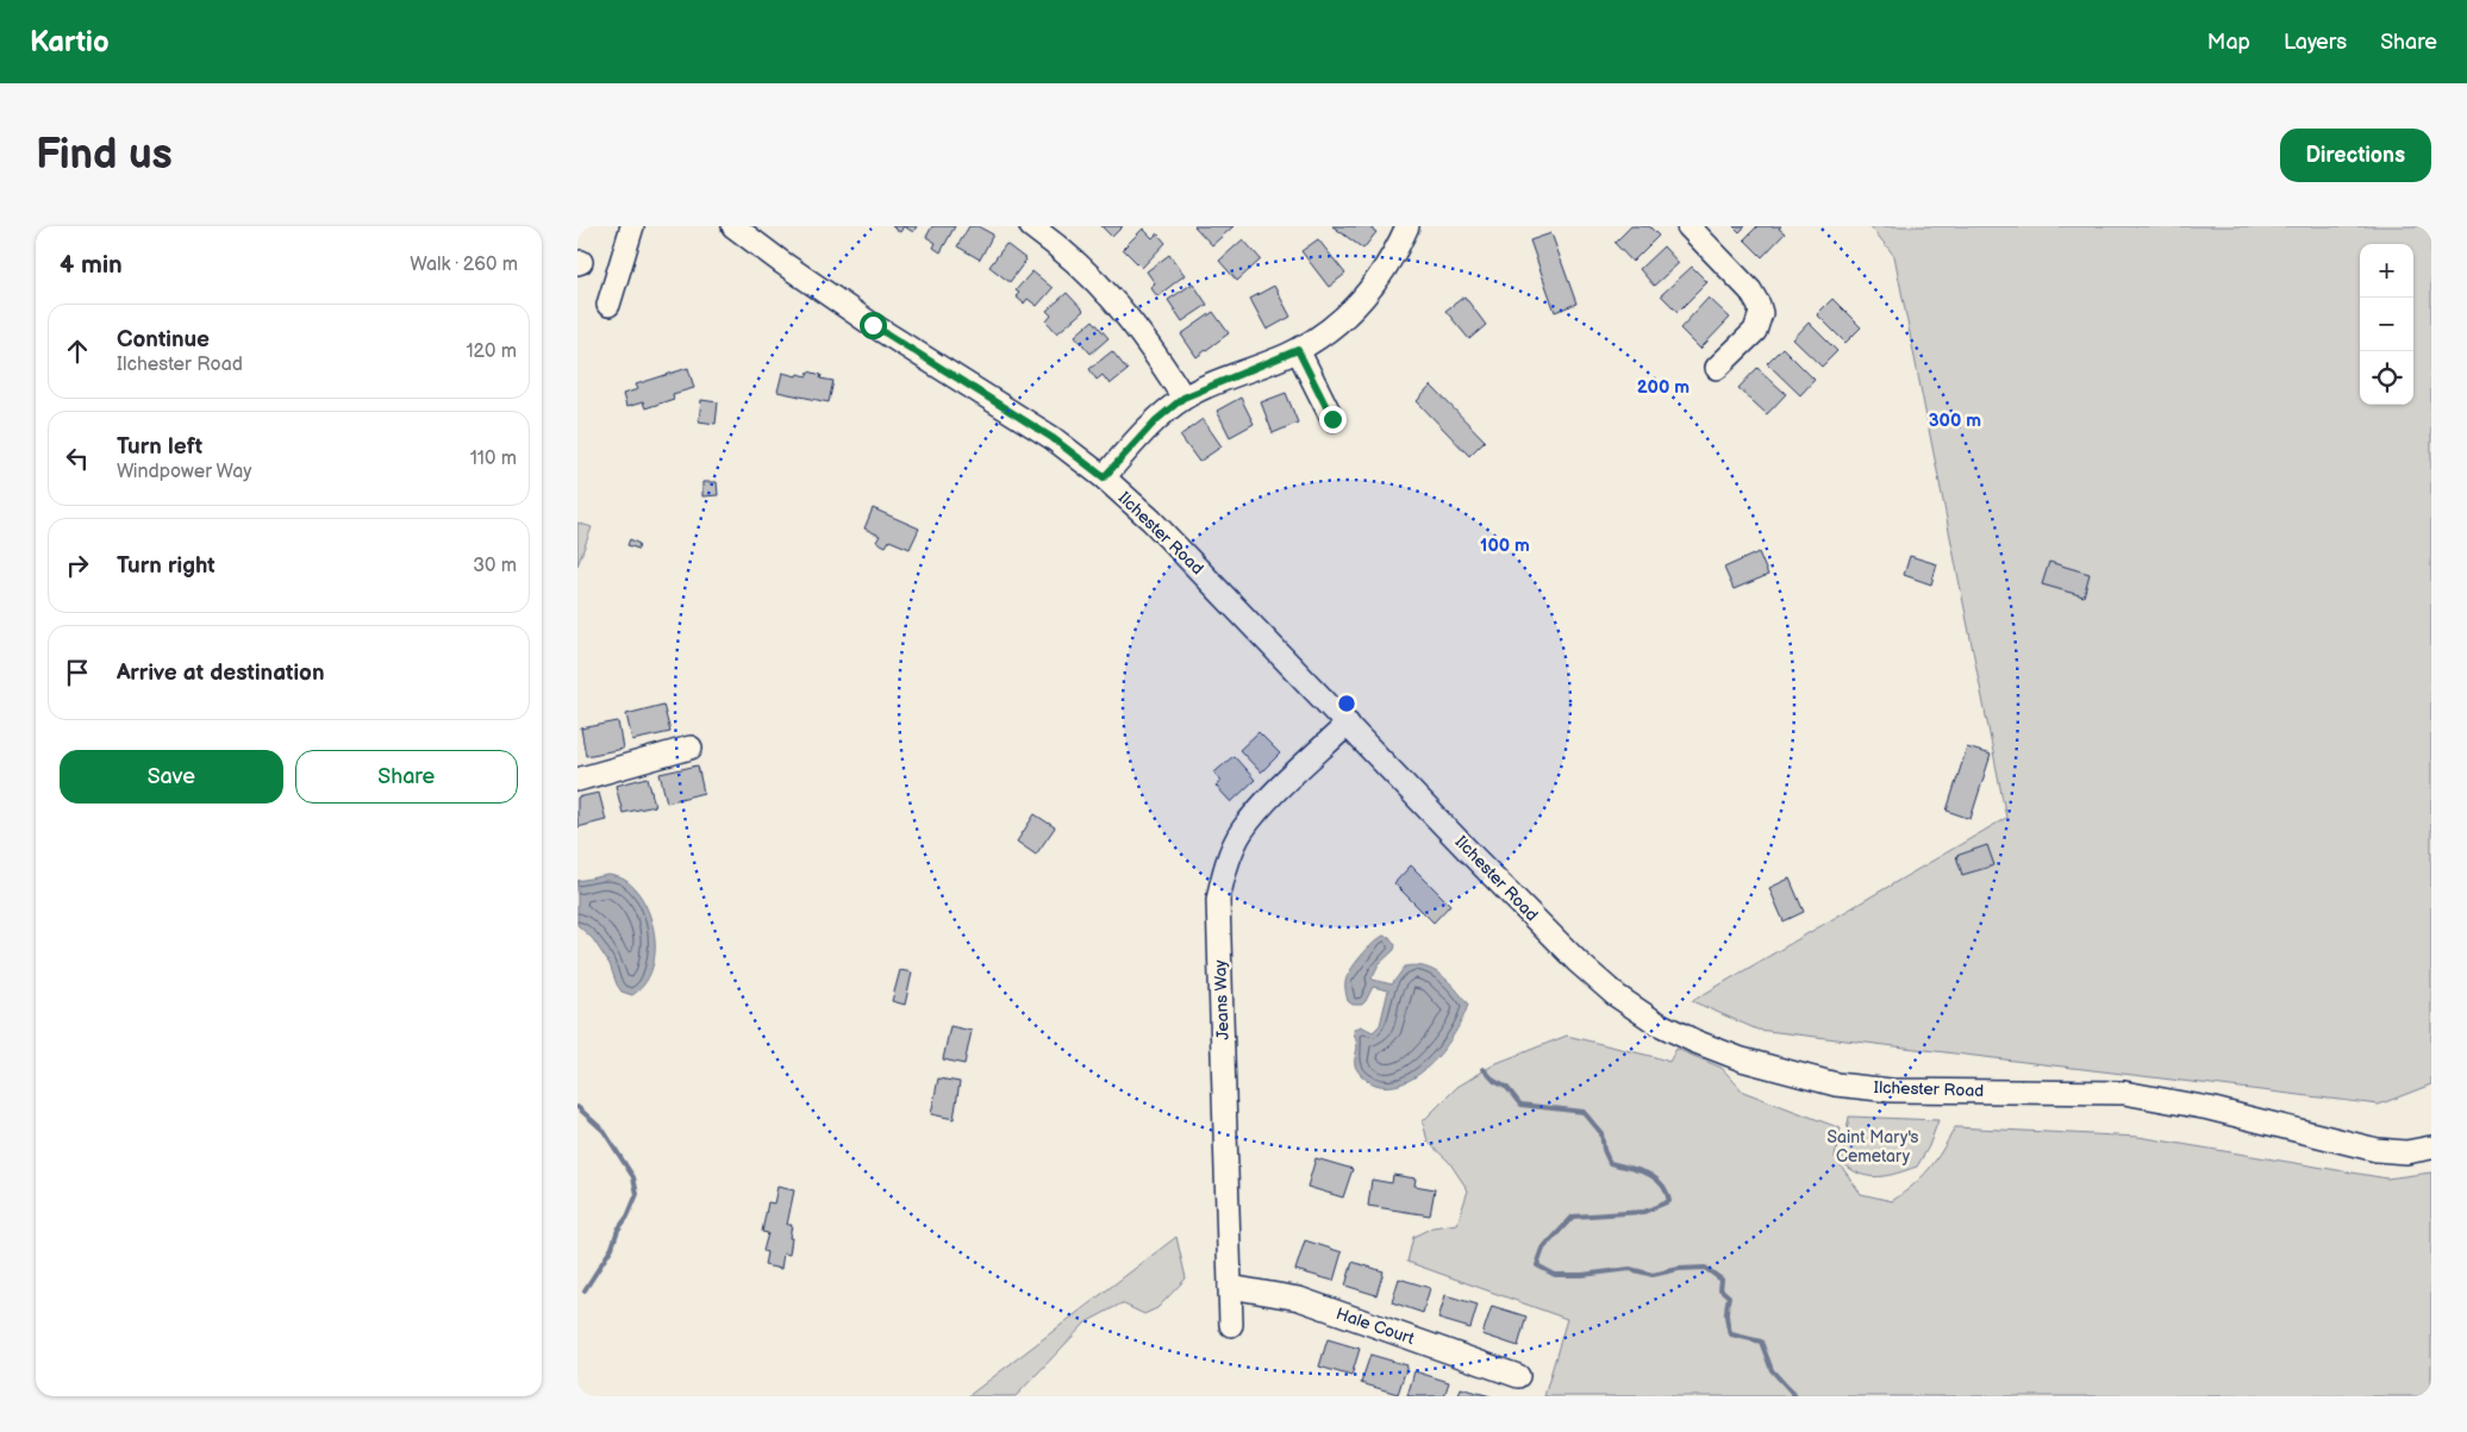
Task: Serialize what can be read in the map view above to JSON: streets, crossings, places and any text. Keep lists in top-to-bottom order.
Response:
{
  "streets": {
    "street": ["Ilchester Road", "Jeans Way", "Hale Court"]
  },
  "crossings": [
    ["Ilchester Road", "Jeans Way"],
    ["Jeans Way", "Hale Court"]
  ],
  "parks": ["Saint Mary's Cemetary"],
  "page": {
    "header": "Kartio",
    "nav": ["Map", "Layers", "Share"],
    "buttons": [
      "Directions",
      ["Save", "Share"]
    ],
    "title": "Find us",
    "heading": ["4 min", "Walk · 260 m"],
    "map_buttons": ["+", "−"],
    "list": [
      ["Continue", "Ilchester Road", "120 m"],
      ["Turn left", "Windpower Way", "110 m"],
      ["Turn right", "30 m"],
      "Arrive at destination"
    ]
  },
  "rings": ["200 m", "300 m", "100 m"]
}
